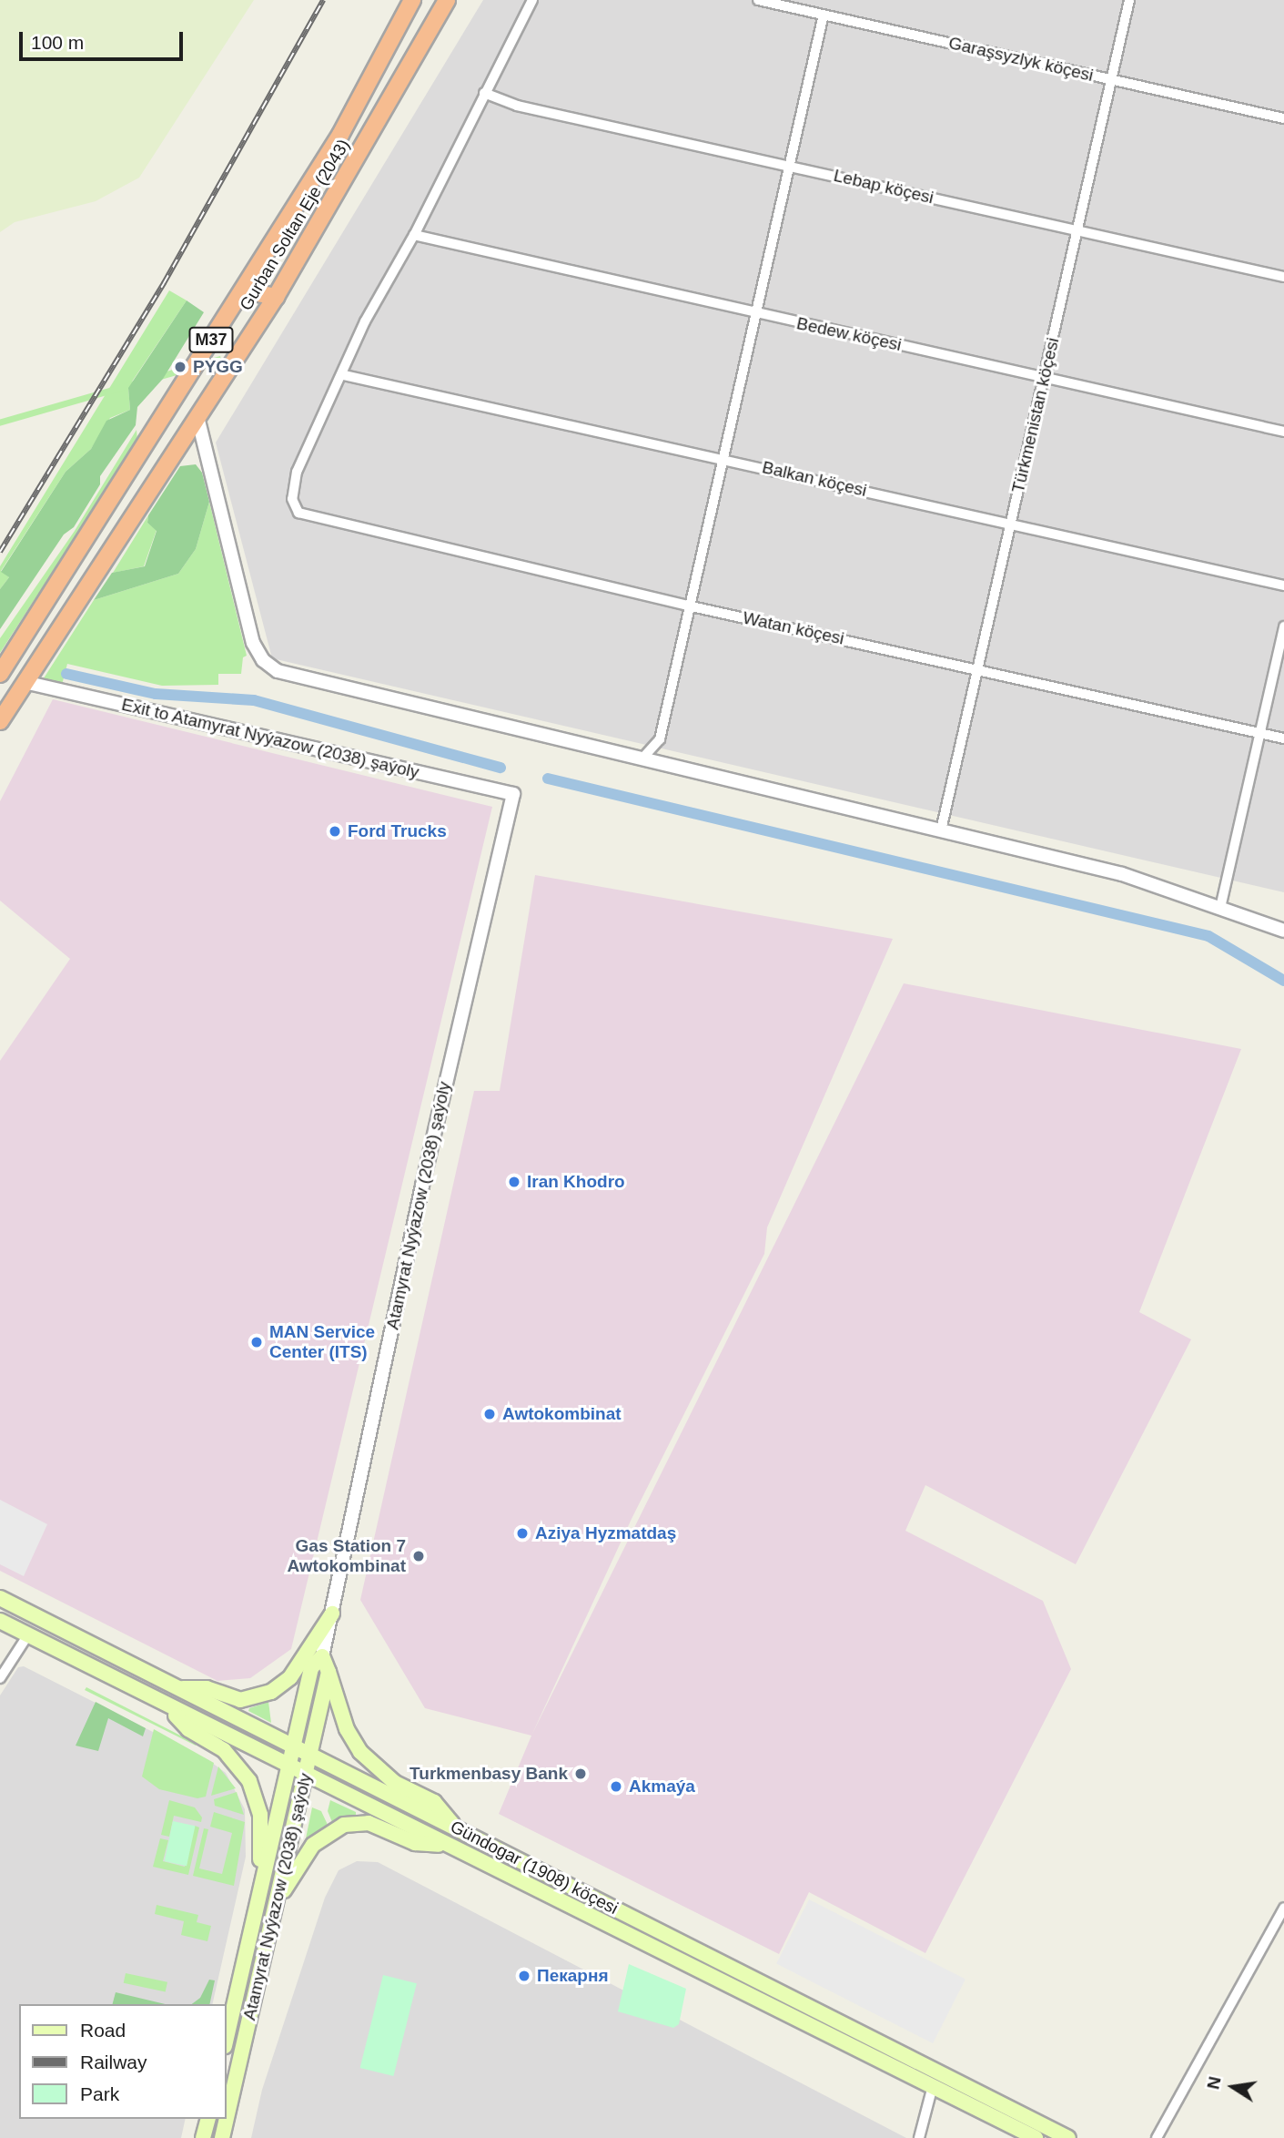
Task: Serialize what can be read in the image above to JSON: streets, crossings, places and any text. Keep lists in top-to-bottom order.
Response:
{
  "streets": {
    "highway": ["Gurban Soltan Eje (2043)", "M37"],
    "main road": ["Atamyrat Nyýazow (2038) şaýoly", "Gündogar (1908) köçesi"],
    "street": [
      "Garaşsyzlyk köçesi",
      "Lebap köçesi",
      "Bedew köçesi",
      "Türkmenistan köçesi",
      "Balkan köçesi",
      "Watan köçesi",
      "Exit to Atamyrat Nyýazow (2038) şaýoly"
    ]
  },
  "crossings": [
    ["Garaşsyzlyk köçesi", "Türkmenistan köçesi"],
    ["Lebap köçesi", "Türkmenistan köçesi"],
    ["Gurban Soltan Eje (2043)", "Exit to Atamyrat Nyýazow (2038) şaýoly"],
    ["Bedew köçesi", "Türkmenistan köçesi"],
    ["Türkmenistan köçesi", "Balkan köçesi"],
    ["Türkmenistan köçesi", "Watan köçesi"],
    ["Balkan köçesi", "Watan köçesi"],
    ["Exit to Atamyrat Nyýazow (2038) şaýoly", "Atamyrat Nyýazow (2038) şaýoly"],
    ["Atamyrat Nyýazow (2038) şaýoly", "Gündogar (1908) köçesi"]
  ],
  "places": [
    "PYGG",
    "Ford Trucks",
    "Iran Khodro",
    "MAN Service Center (ITS)",
    "Awtokombinat",
    "Aziya Hyzmatdaş",
    "Gas Station 7 Awtokombinat",
    "Turkmenbasy Bank",
    "Аkmaýa",
    "Пекарня"
  ],
  "legend": ["Road", "Railway", "Park"],
  "scale_bar": "100 m",
  "north": "left"
}
